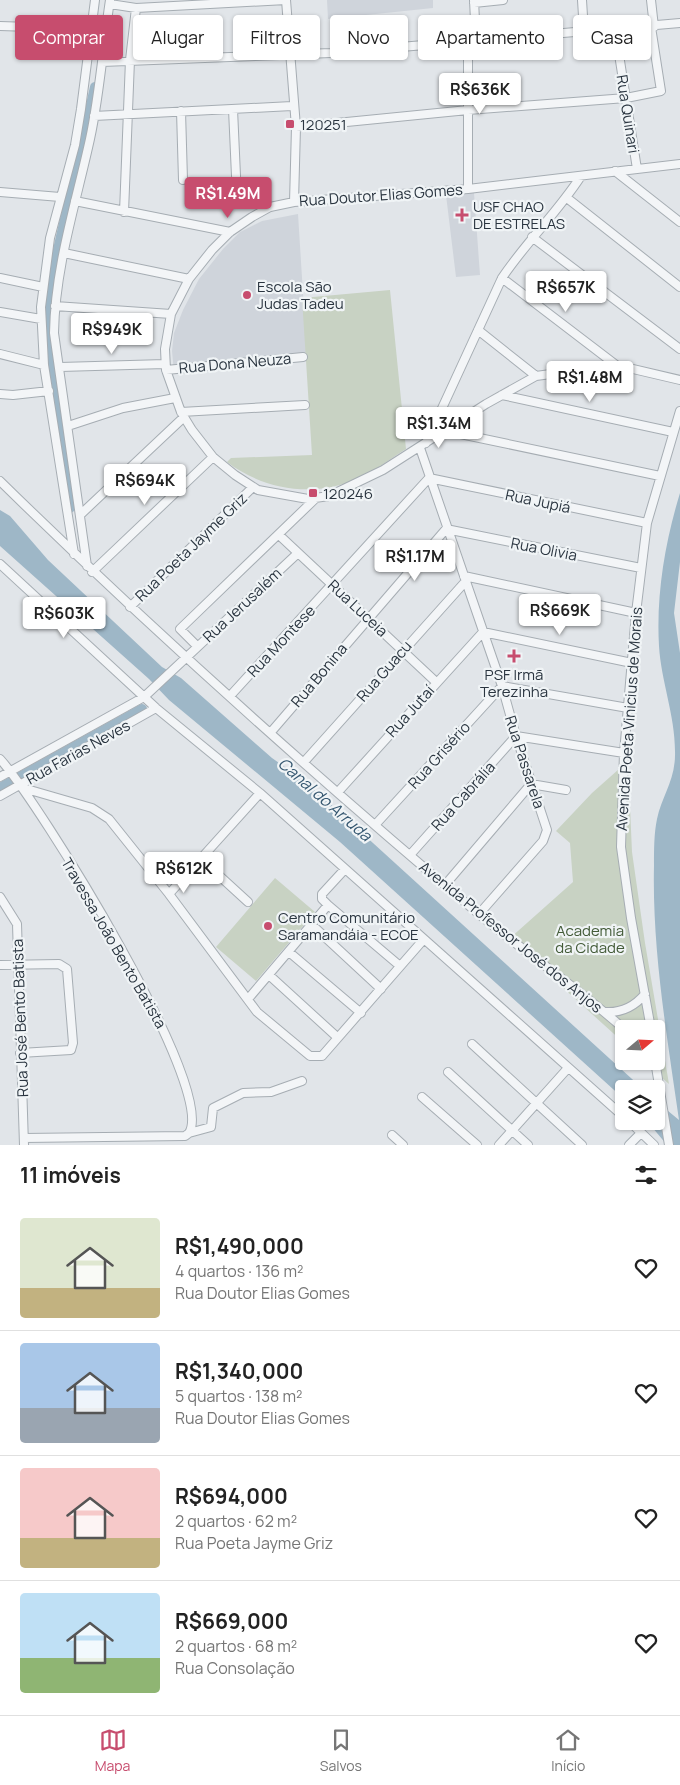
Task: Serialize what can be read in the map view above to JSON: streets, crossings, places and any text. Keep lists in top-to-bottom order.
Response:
{
  "streets": {
    "street": [
      "Rua Quinari",
      "Rua Doutor Elias Gomes",
      "Rua Dona Neuza",
      "Rua Jupiá",
      "Rua Poeta Jayme Griz",
      "Rua Olivia",
      "Rua Jerusalém",
      "Rua Luceia",
      "Rua Montese",
      "Rua Guacu",
      "Rua Bonina",
      "Rua Jutaí",
      "Avenida Poeta Vinicius de Morais",
      "Rua Farias Neves",
      "Rua Grisério",
      "Rua Passarela",
      "Rua Cabrália",
      "Avenida Professor José dos Anjos",
      "Travessa João Bento Batista",
      "Rua José Bento Batista"
    ]
  },
  "crossings": [
    ["Rua Quinari", "Rua Doutor Elias Gomes"],
    ["Rua Doutor Elias Gomes", "Rua Dona Neuza"],
    ["Rua Doutor Elias Gomes", "Rua Poeta Jayme Griz"],
    ["Rua Doutor Elias Gomes", "Rua Passarela"],
    ["Rua Jupiá", "Rua Montese"],
    ["Rua Jupiá", "Avenida Poeta Vinicius de Morais"],
    ["Rua Jupiá", "Rua Passarela"],
    ["Rua Poeta Jayme Griz", "Avenida Professor José dos Anjos"],
    ["Rua Olivia", "Rua Bonina"],
    ["Rua Olivia", "Avenida Poeta Vinicius de Morais"],
    ["Rua Olivia", "Rua Passarela"],
    ["Rua Jerusalém", "Rua Luceia"],
    ["Rua Jerusalém", "Rua Farias Neves"],
    ["Rua Jerusalém", "Avenida Professor José dos Anjos"],
    ["Rua Luceia", "Rua Montese"],
    ["Rua Luceia", "Rua Guacu"],
    ["Rua Luceia", "Rua Bonina"],
    ["Rua Luceia", "Rua Jutaí"],
    ["Rua Montese", "Rua Passarela"],
    ["Rua Montese", "Avenida Professor José dos Anjos"],
    ["Rua Guacu", "Rua Passarela"],
    ["Rua Guacu", "Avenida Professor José dos Anjos"],
    ["Rua Bonina", "Rua Passarela"],
    ["Rua Bonina", "Avenida Professor José dos Anjos"],
    ["Rua Jutaí", "Rua Passarela"],
    ["Rua Jutaí", "Avenida Professor José dos Anjos"],
    ["Rua Farias Neves", "Travessa João Bento Batista"],
    ["Rua Grisério", "Rua Passarela"],
    ["Rua Grisério", "Avenida Professor José dos Anjos"],
    ["Rua Passarela", "Rua Cabrália"],
    ["Rua Passarela", "Avenida Professor José dos Anjos"],
    ["Rua Cabrália", "Avenida Professor José dos Anjos"]
  ],
  "water": ["Canal do Arruda"],
  "parks": ["Academia da Cidade"],
  "places": {
    "transit": ["120251", "120246"],
    "health": ["USF CHAO DE ESTRELAS", "PSF Irmã Terezinha"],
    "other": ["Escola São Judas Tadeu", "Centro Comunitário Saramandáia - ECOE"]
  },
  "north": "right",
  "page": {
    "chip": [
      "Comprar",
      "Alugar",
      "Filtros",
      "Novo",
      "Apartamento",
      "Casa"
    ],
    "price": [
      "R$636K",
      "R$1.49M",
      "R$657K",
      "R$949K",
      "R$1.48M",
      "R$1.34M",
      "R$694K",
      "R$1.17M",
      "R$669K",
      "R$603K",
      "R$612K"
    ],
    "heading": "11 imóveis",
    "list": [
      {
        "name": "R$1,490,000",
        "note": "4 quartos · 136 m² · Rua Doutor Elias Gomes"
      },
      {
        "name": "R$1,340,000",
        "note": "5 quartos · 138 m² · Rua Doutor Elias Gomes"
      },
      {
        "name": "R$694,000",
        "note": "2 quartos · 62 m² · Rua Poeta Jayme Griz"
      },
      {
        "name": "R$669,000",
        "note": "2 quartos · 68 m² · Rua Consolação"
      }
    ],
    "tabs": ["Mapa", "Salvos", "Início"]
  }
}
